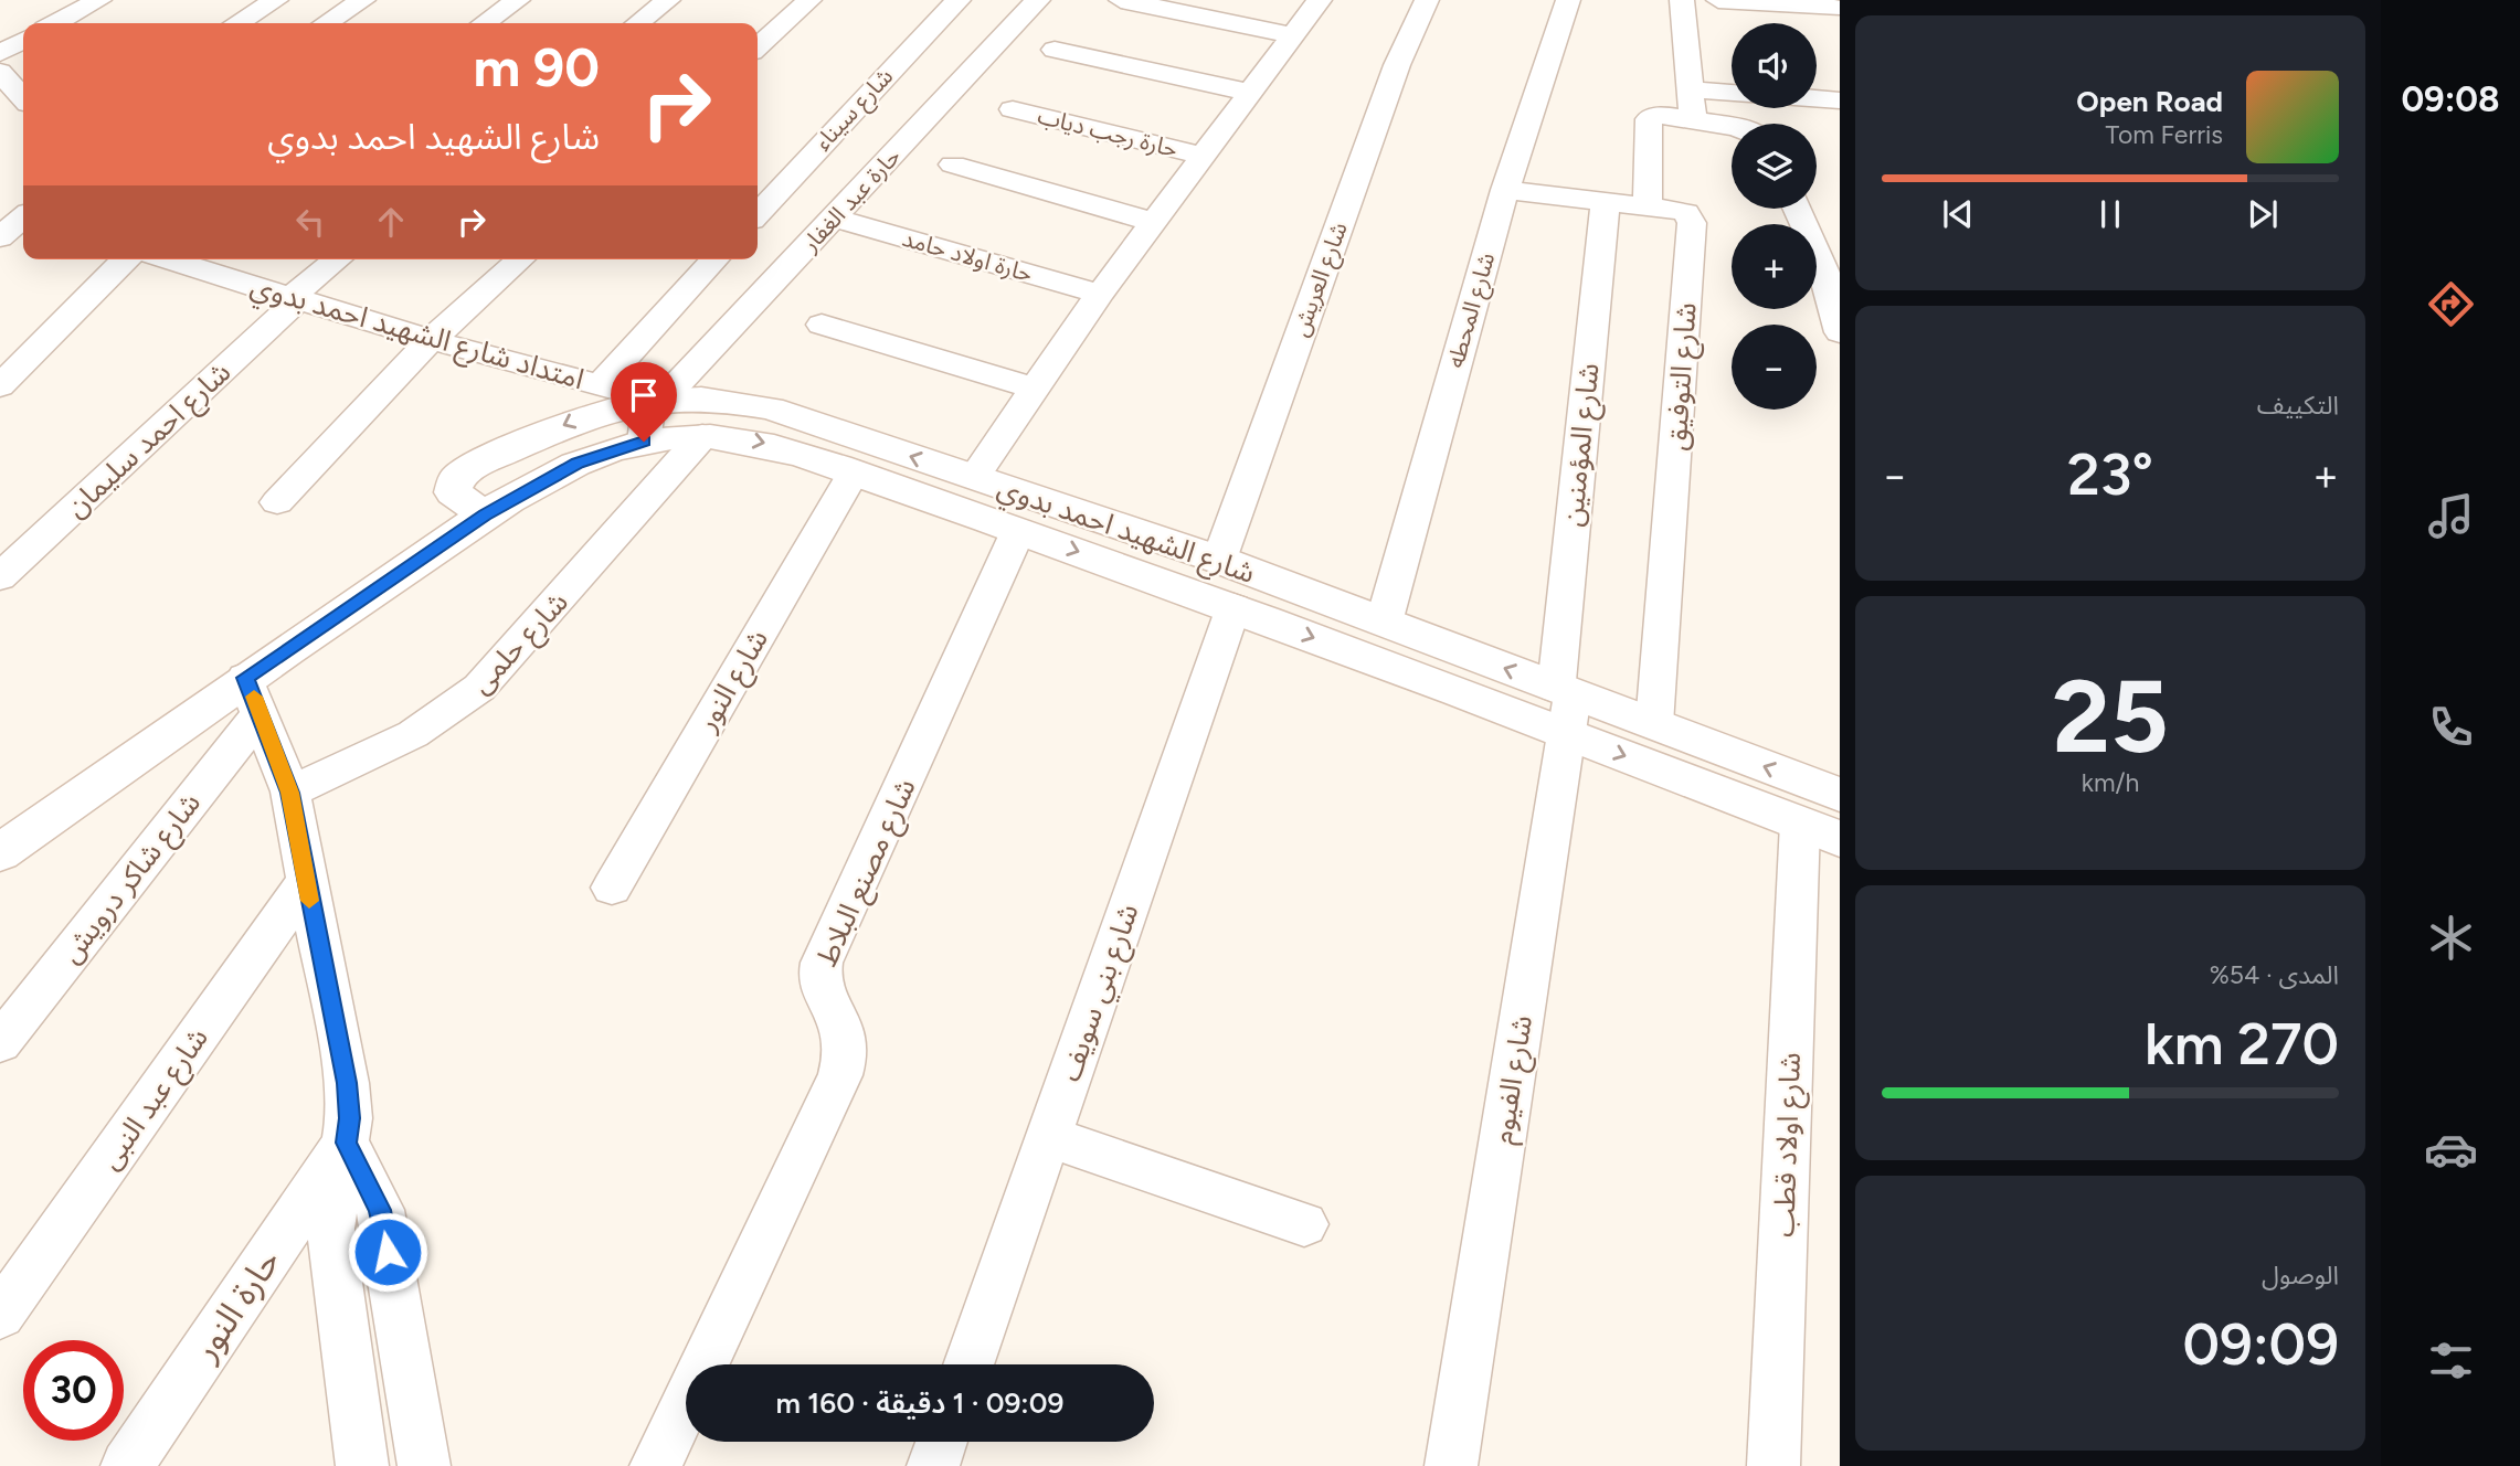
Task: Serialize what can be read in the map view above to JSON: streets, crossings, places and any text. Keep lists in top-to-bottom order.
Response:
{
  "streets": {
    "street": [
      "شارع سيناء",
      "حارة رجب دياب",
      "حارة عبد الغفار",
      "حارة اولاد حامد",
      "شارع العريش",
      "شارع المحطه",
      "امتداد شارع الشهيد احمد بدوي",
      "شارع التوفيق",
      "شارع احمد سليمان",
      "شارع المؤمنين",
      "شارع الشهيد احمد بدوي",
      "شارع حلمى",
      "شارع النور",
      "شارع مصنع البلاط",
      "شارع شاكر درويش",
      "شارع بني سويف",
      "شارع الفيوم",
      "شارع عبد النبى",
      "شارع اولاد قطب",
      "حارة النور"
    ]
  },
  "crossings": [
    ["حارة عبد الغفار", "حارة اولاد حامد"],
    ["حارة عبد الغفار", "امتداد شارع الشهيد احمد بدوي"],
    ["حارة عبد الغفار", "شارع الشهيد احمد بدوي"],
    ["شارع العريش", "شارع الشهيد احمد بدوي"],
    ["شارع المحطه", "شارع التوفيق"],
    ["شارع المحطه", "شارع الشهيد احمد بدوي"],
    ["امتداد شارع الشهيد احمد بدوي", "شارع احمد سليمان"],
    ["امتداد شارع الشهيد احمد بدوي", "شارع الشهيد احمد بدوي"],
    ["شارع التوفيق", "شارع المؤمنين"],
    ["شارع التوفيق", "شارع الشهيد احمد بدوي"],
    ["شارع المؤمنين", "شارع الشهيد احمد بدوي"],
    ["شارع المؤمنين", "شارع الفيوم"],
    ["شارع الشهيد احمد بدوي", "شارع حلمى"],
    ["شارع الشهيد احمد بدوي", "شارع النور"],
    ["شارع الشهيد احمد بدوي", "شارع مصنع البلاط"],
    ["شارع الشهيد احمد بدوي", "شارع شاكر درويش"],
    ["شارع الشهيد احمد بدوي", "شارع بني سويف"],
    ["شارع الشهيد احمد بدوي", "شارع الفيوم"],
    ["شارع الشهيد احمد بدوي", "شارع اولاد قطب"]
  ],
  "page": {
    "tabs": "09:08",
    "map_buttons": ["+", "−"],
    "turn": ["90 m", "شارع الشهيد احمد بدوي"],
    "song": ["Open Road", "Tom Ferris"],
    "tile": [
      "التكييف",
      ["25", "km/h"],
      ["المدى · 54%", "270 km"],
      ["الوصول", "09:09"]
    ],
    "heat": ["−", "23°", "+"],
    "limit": "30",
    "trip": "09:09 · 1 دقيقة · 160 m"
  }
}
